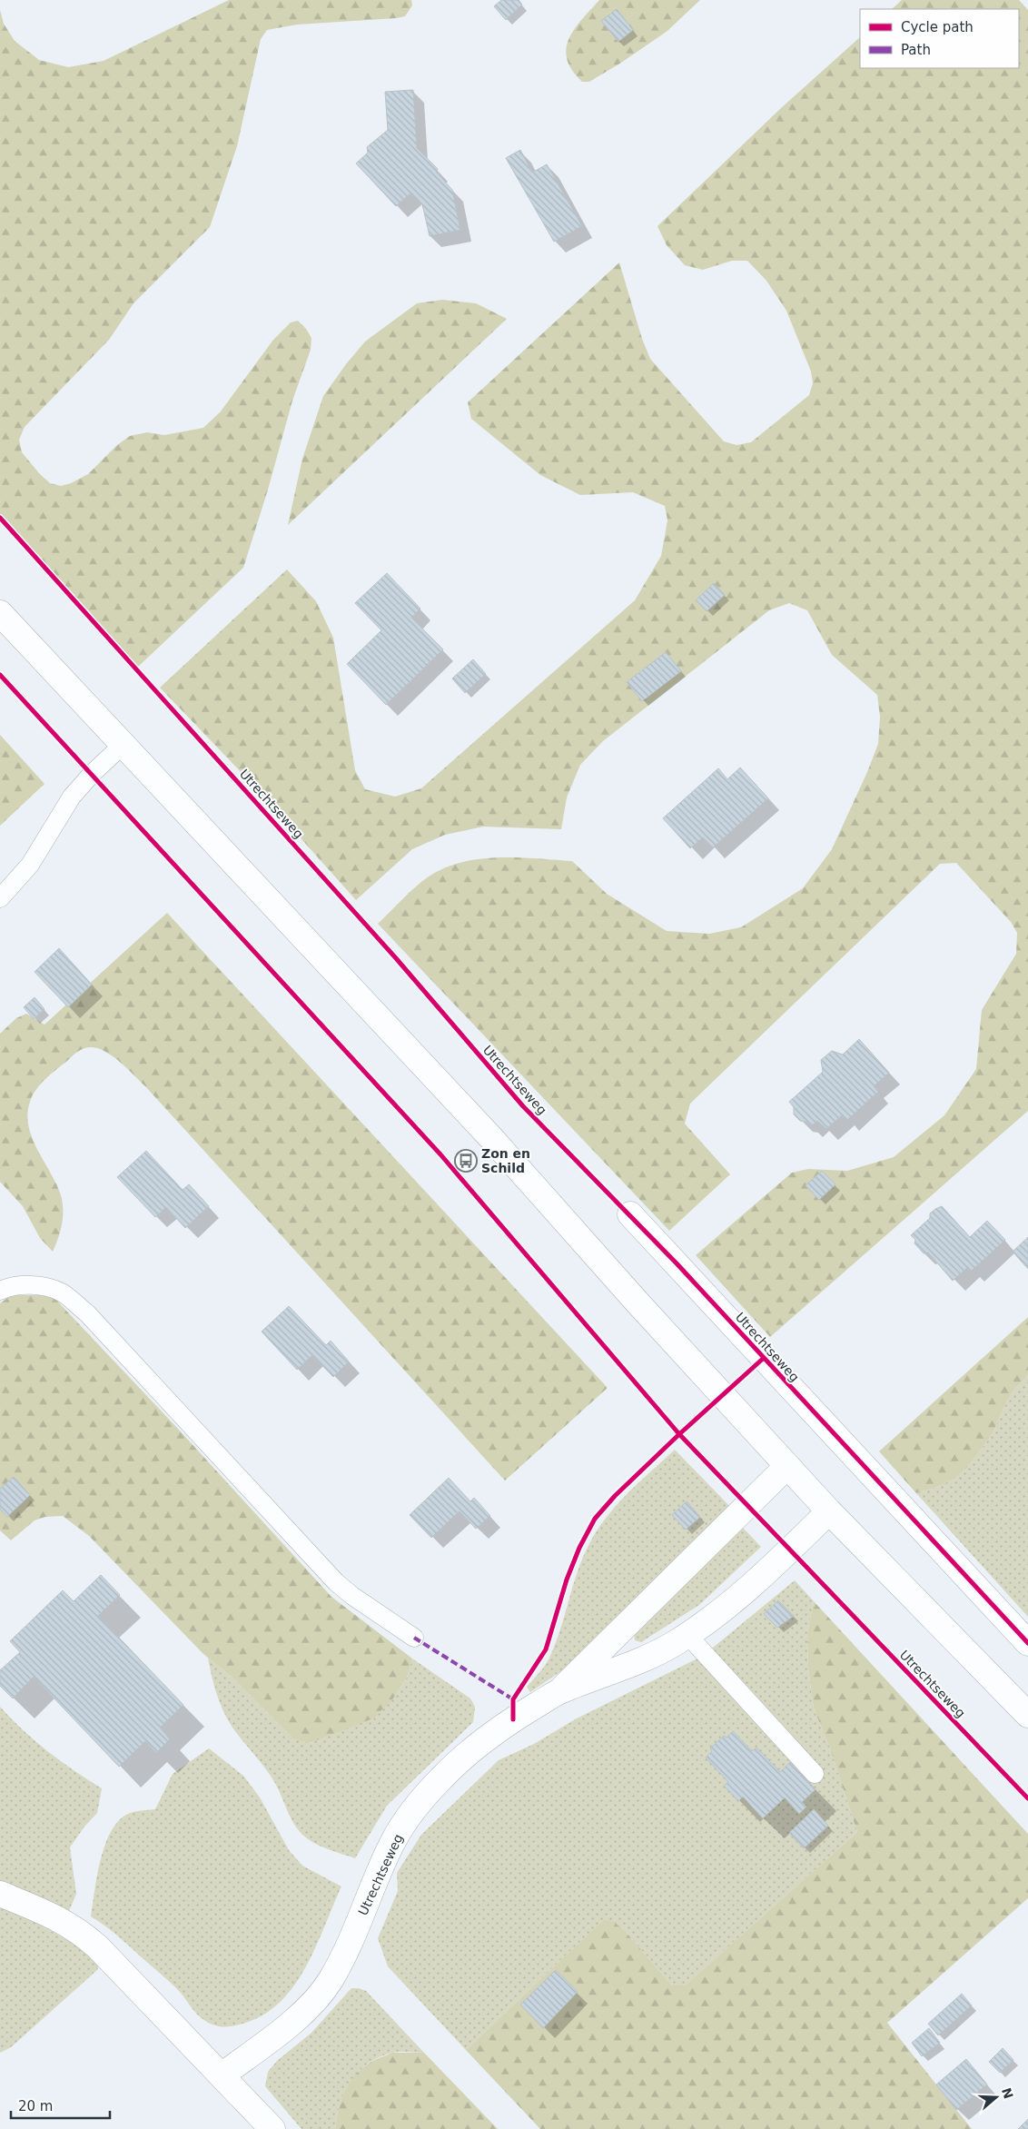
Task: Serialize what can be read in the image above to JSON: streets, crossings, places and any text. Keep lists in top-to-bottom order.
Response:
{
  "streets": {
    "street": ["Utrechtseweg"]
  },
  "places": {
    "bus stop": ["Zon en Schild"]
  },
  "legend": ["Cycle path", "Path"],
  "scale_bar": "20 m",
  "north": "right"
}
